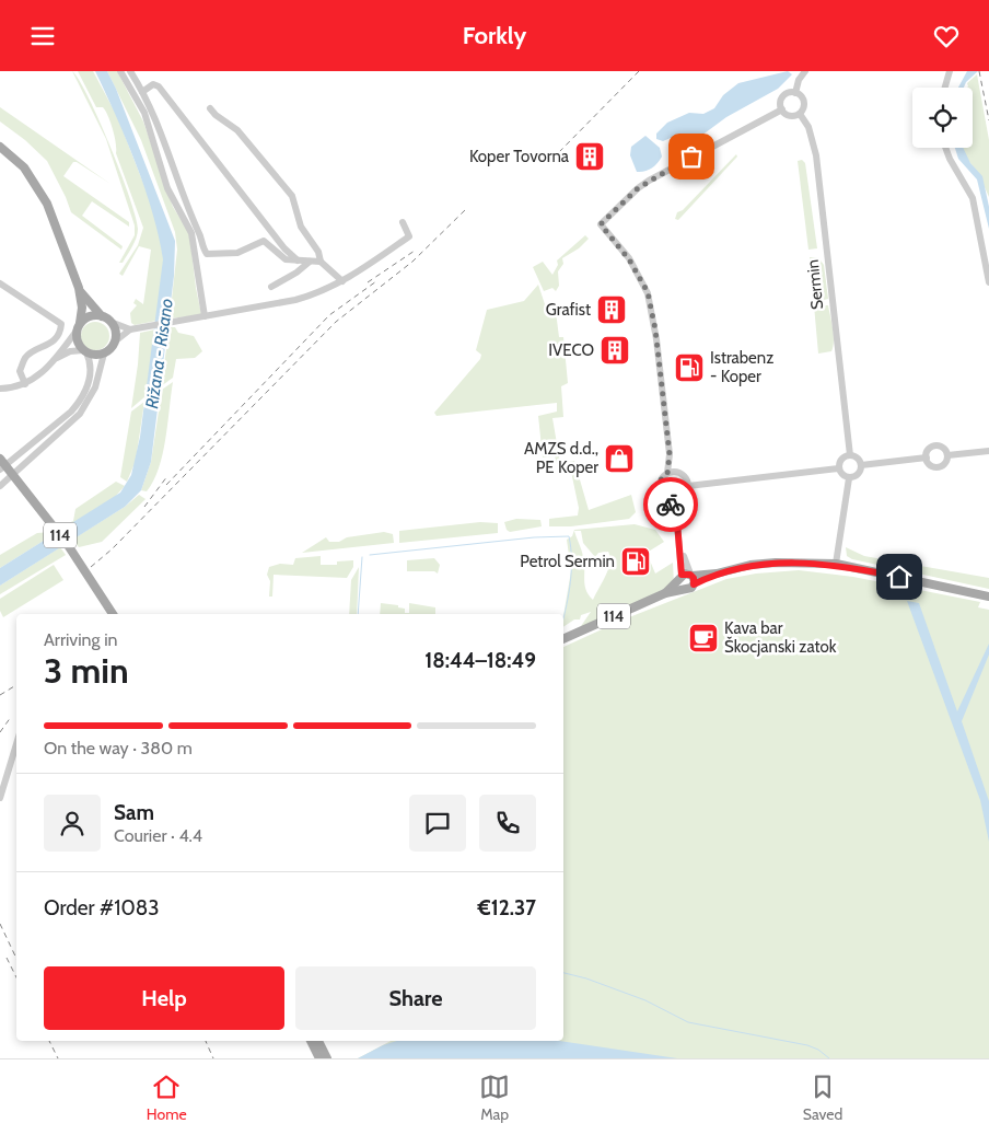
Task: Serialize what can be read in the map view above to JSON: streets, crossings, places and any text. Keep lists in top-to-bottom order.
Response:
{
  "streets": {
    "main road": ["114"],
    "street": ["Sermin"]
  },
  "water": ["Rižana - Risano"],
  "places": {
    "building": ["Koper Tovorna", "Grafist", "IVECO"],
    "fuel station": ["Istrabenz - Koper", "Petrol Sermin"],
    "shop": ["AMZS d.d., PE Koper"],
    "cafe": ["Kava bar Škocjanski zatok"]
  },
  "page": {
    "header": "Forkly",
    "heading": ["3 min", "Arriving in", "18:44–18:49"],
    "panel": [
      "Sam",
      "Courier · 4.4",
      "Order #1083",
      "€12.37"
    ],
    "bar": "On the way · 380 m",
    "buttons": ["Help", "Share"],
    "tabs": ["Home", "Map", "Saved"]
  }
}
